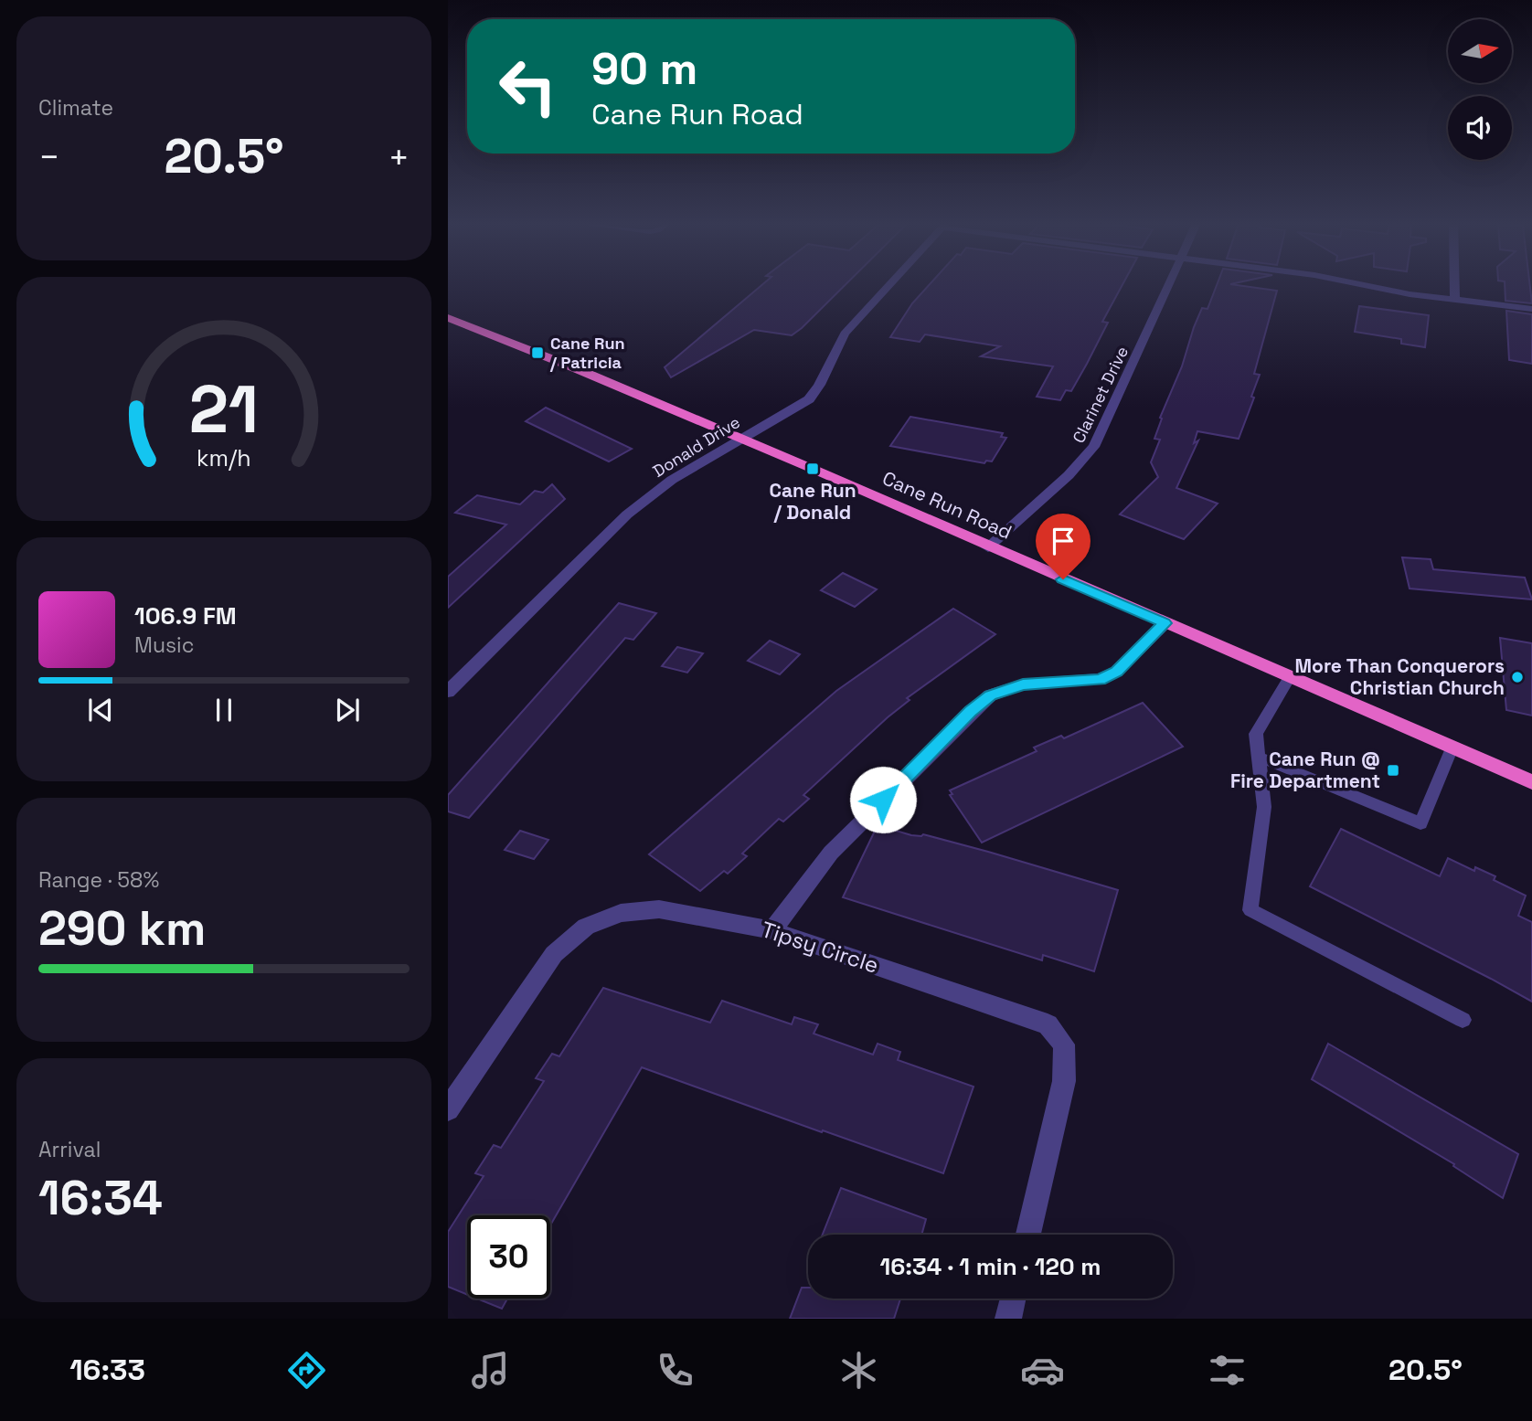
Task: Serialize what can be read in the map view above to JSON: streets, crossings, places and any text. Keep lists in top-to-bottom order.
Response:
{
  "streets": {
    "highway": ["Cane Run Road"],
    "street": ["Clarinet Drive", "Donald Drive", "Tipsy Circle"]
  },
  "crossings": [
    ["Clarinet Drive", "Cane Run Road"],
    ["Donald Drive", "Cane Run Road"]
  ],
  "places": {
    "transit": ["Cane Run / Patricia", "Cane Run / Donald", "Cane Run @ Fire Department"],
    "other": ["More Than Conquerors Christian Church"]
  },
  "north": "right",
  "page": {
    "tile": [
      "Climate",
      ["Range · 58%", "290 km"],
      ["Arrival", "16:34"]
    ],
    "turn": ["90 m", "Cane Run Road"],
    "heat": ["−", "20.5°", "+"],
    "song": ["106.9 FM", "Music"],
    "limit": "30",
    "trip": "16:34 · 1 min · 120 m",
    "tabs": ["16:33", "20.5°"],
    "gauge": ["21", "km/h"]
  }
}
